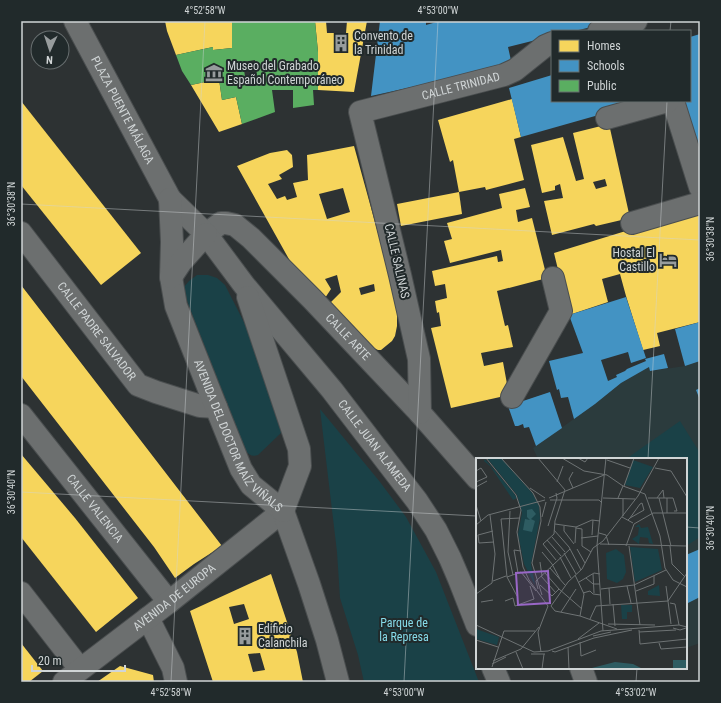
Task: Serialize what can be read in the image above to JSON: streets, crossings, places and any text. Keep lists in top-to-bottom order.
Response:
{
  "streets": {
    "street": [
      "CALLE TRINIDAD",
      "PLAZA PUENTE MÁLAGA",
      "CALLE SALINAS",
      "CALLE PADRE SALVADOR",
      "CALLE ARTE",
      "AVENIDA DEL DOCTOR MAÍZ VIÑALS",
      "CALLE JUAN ALAMEDA",
      "CALLE VALENCIA",
      "AVENIDA DE EUROPA"
    ]
  },
  "crossings": [
    ["CALLE TRINIDAD", "CALLE SALINAS"],
    ["PLAZA PUENTE MÁLAGA", "AVENIDA DEL DOCTOR MAÍZ VIÑALS"],
    ["CALLE SALINAS", "CALLE ARTE"],
    ["CALLE PADRE SALVADOR", "AVENIDA DEL DOCTOR MAÍZ VIÑALS"],
    ["AVENIDA DEL DOCTOR MAÍZ VIÑALS", "AVENIDA DE EUROPA"],
    ["CALLE VALENCIA", "AVENIDA DE EUROPA"]
  ],
  "parks": ["Parque de la Represa"],
  "places": {
    "building": ["Convento de la Trinidad", "Edificio Calanchila"],
    "museum": ["Museo del Grabado Español Contemporáneo"],
    "hotel": ["Hostal El Castillo"]
  },
  "legend": ["Homes", "Schools", "Public"],
  "scale_bar": "20 m",
  "north": "bottom",
  "coordinates": [
    "4°52'58\"W",
    "4°53'00\"W",
    "36°30'38\"N",
    "36°30'40\"N",
    "4°53'02\"W"
  ]
}
